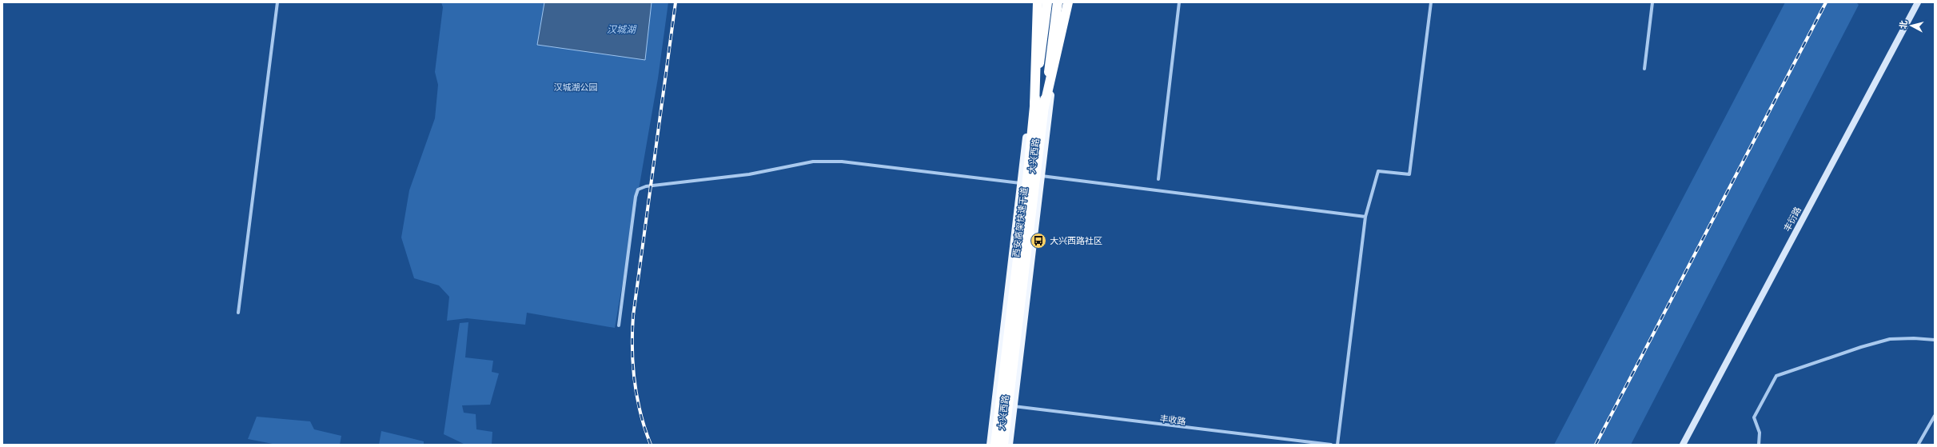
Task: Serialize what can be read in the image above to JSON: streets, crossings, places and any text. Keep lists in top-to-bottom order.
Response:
{
  "streets": {
    "highway": ["西安高架快速干道"],
    "main road": ["大兴西路"],
    "street": ["丰衍路", "丰收路"]
  },
  "crossings": [
    ["大兴西路", "丰收路"]
  ],
  "water": ["汉城湖"],
  "parks": ["汉城湖公园"],
  "places": {
    "bus stop": ["大兴西路社区"]
  },
  "north": "left"
}
